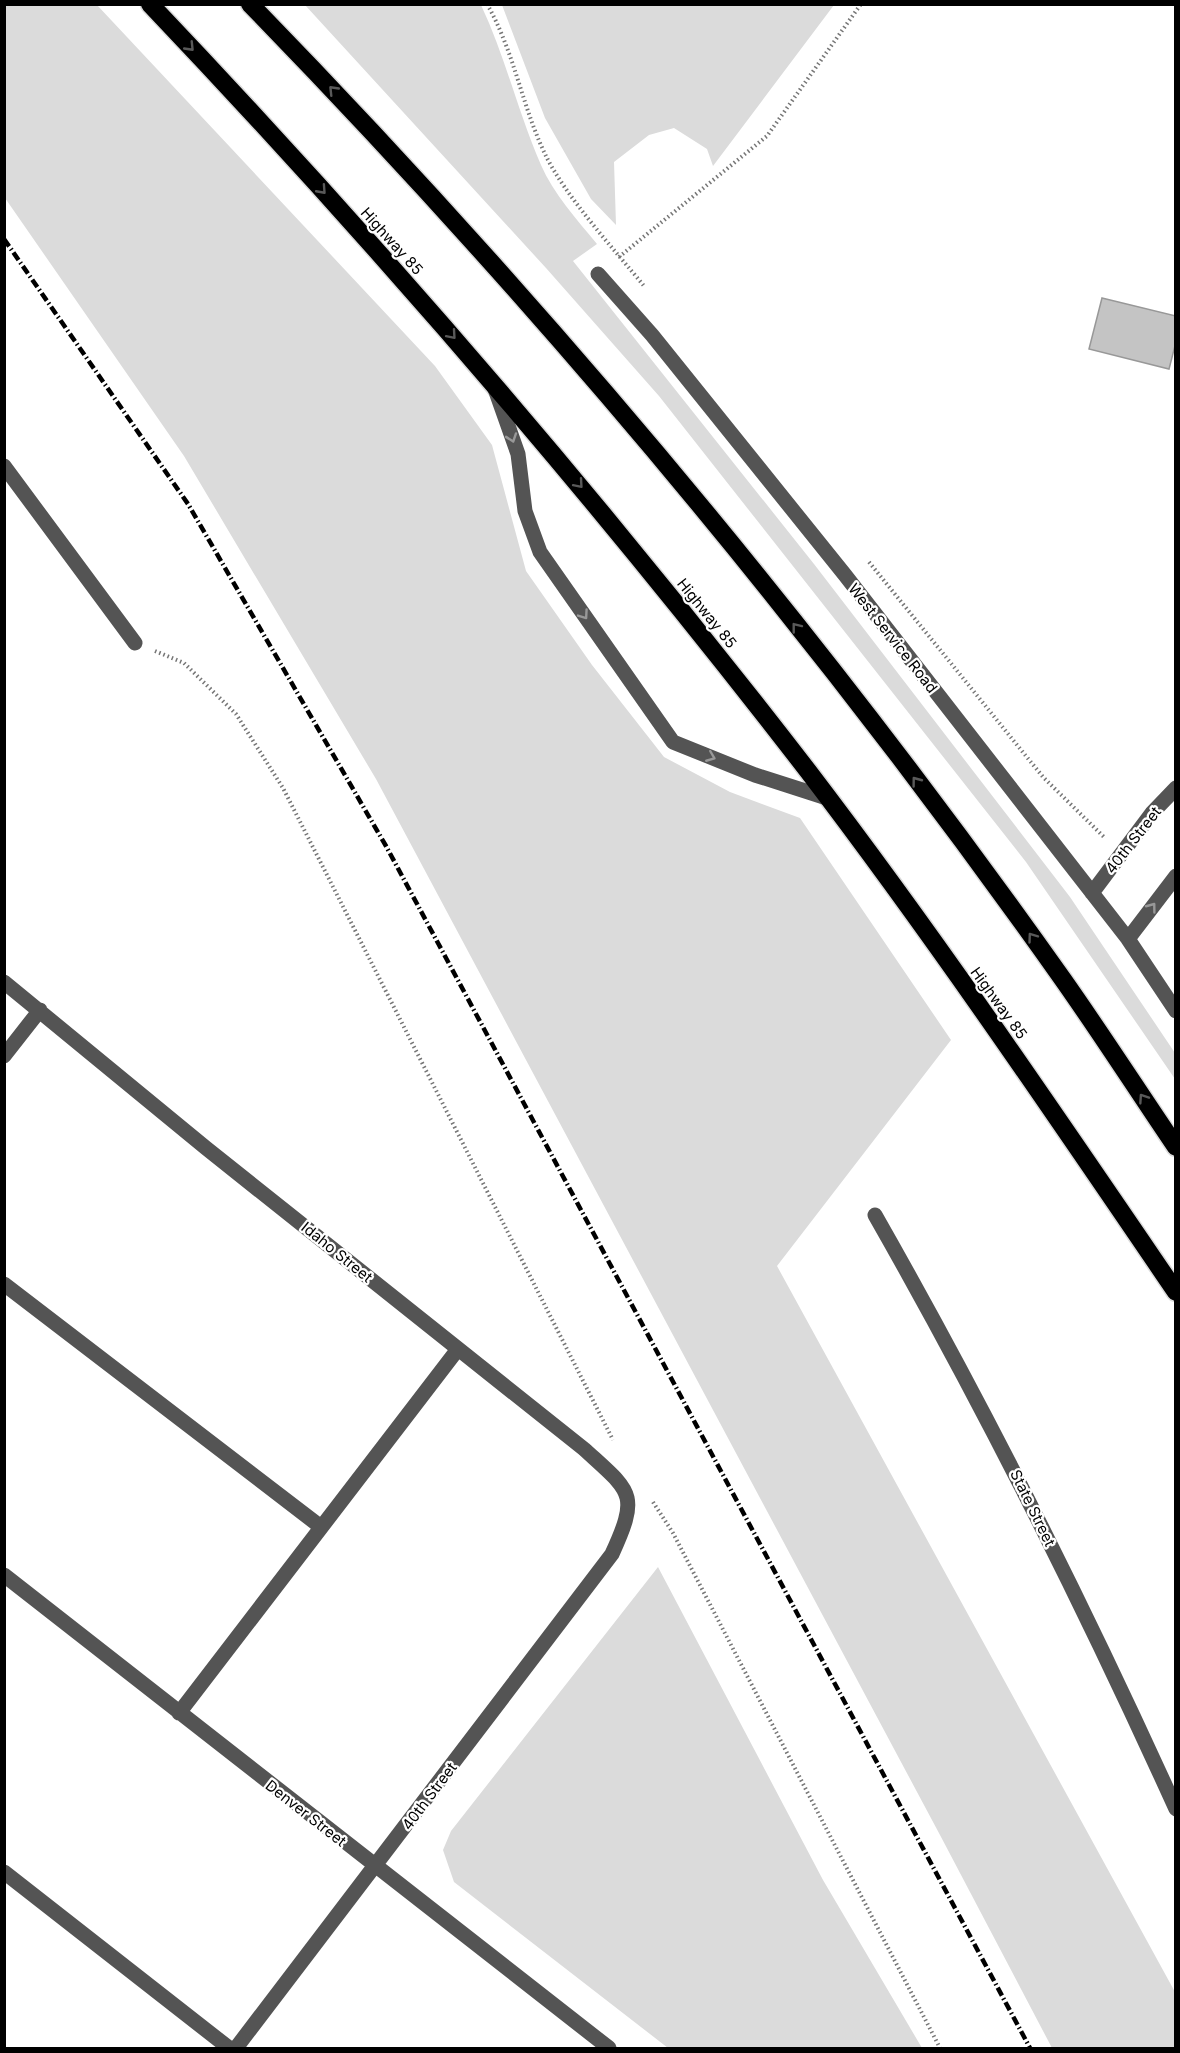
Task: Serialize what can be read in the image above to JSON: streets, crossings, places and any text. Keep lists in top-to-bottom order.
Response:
{
  "streets": {
    "highway": ["Highway 85"],
    "street": [
      "West Service Road",
      "40th Street",
      "Idaho Street",
      "State Street",
      "Denver Street"
    ]
  },
  "crossings": [
    ["West Service Road", "40th Street"],
    ["40th Street", "Idaho Street"],
    ["40th Street", "Denver Street"]
  ]
}
